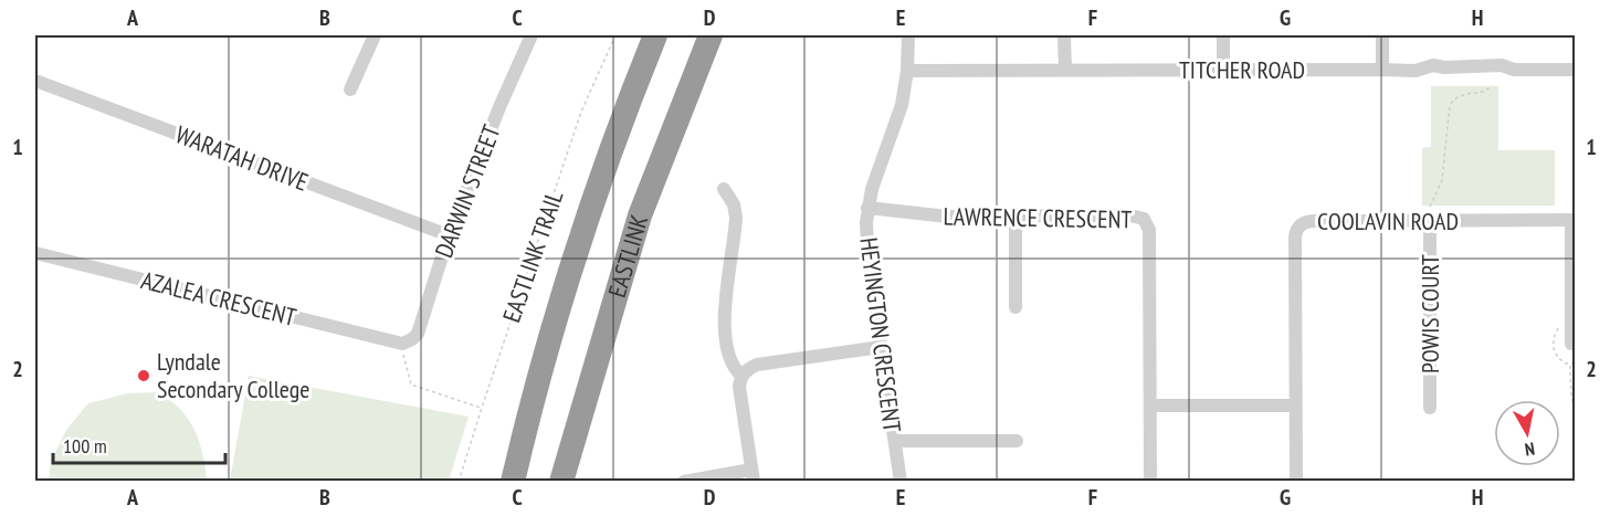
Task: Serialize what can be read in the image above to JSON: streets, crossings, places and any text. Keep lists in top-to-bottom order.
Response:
{
  "streets": {
    "highway": ["EASTLINK"],
    "street": [
      "TITCHER ROAD",
      "WARATAH DRIVE",
      "DARWIN STREET",
      "LAWRENCE CRESCENT",
      "COOLAVIN ROAD",
      "AZALEA CRESCENT",
      "POWIS COURT",
      "HEYINGTON CRESCENT"
    ],
    "path": ["EASTLINK TRAIL"]
  },
  "crossings": [
    ["TITCHER ROAD", "HEYINGTON CRESCENT"],
    ["WARATAH DRIVE", "DARWIN STREET"],
    ["DARWIN STREET", "AZALEA CRESCENT"],
    ["LAWRENCE CRESCENT", "HEYINGTON CRESCENT"],
    ["COOLAVIN ROAD", "POWIS COURT"]
  ],
  "places": ["Lyndale Secondary College"],
  "scale_bar": "100 m",
  "north": "bottom",
  "grid": {
    "columns": [
      "A",
      "B",
      "C",
      "D",
      "E",
      "F",
      "G",
      "H"
    ],
    "rows": ["1", "2"]
  }
}
